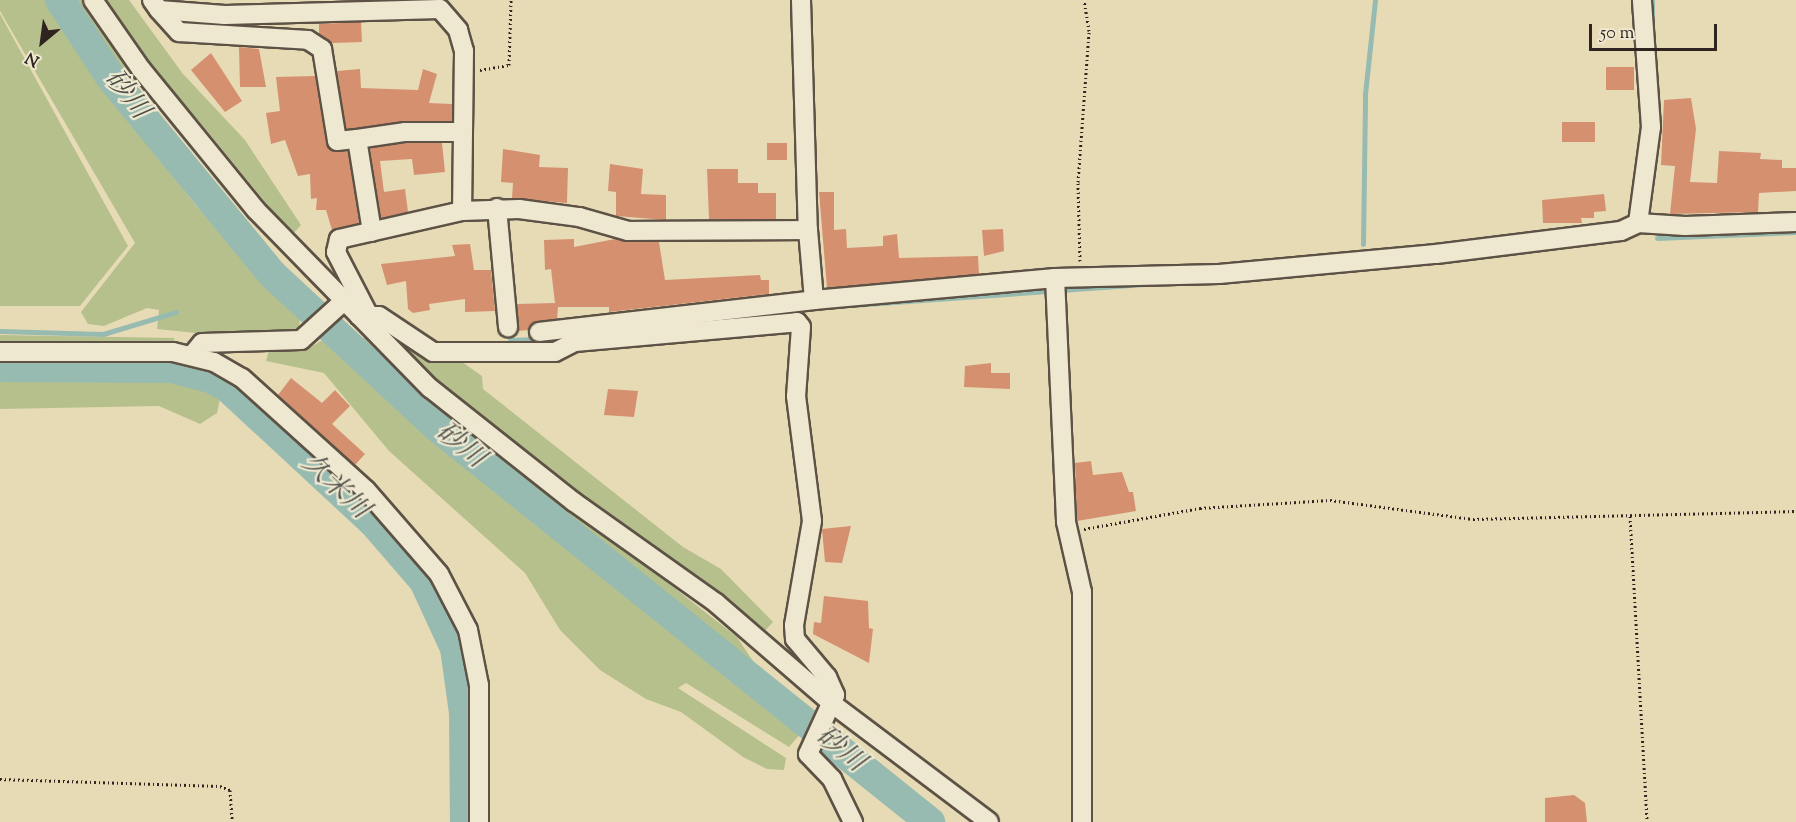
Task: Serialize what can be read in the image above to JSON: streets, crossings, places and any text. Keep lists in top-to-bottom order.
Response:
{
  "water": ["砂川", "久米川"],
  "scale_bar": "50 m",
  "north": "bottom left"
}
